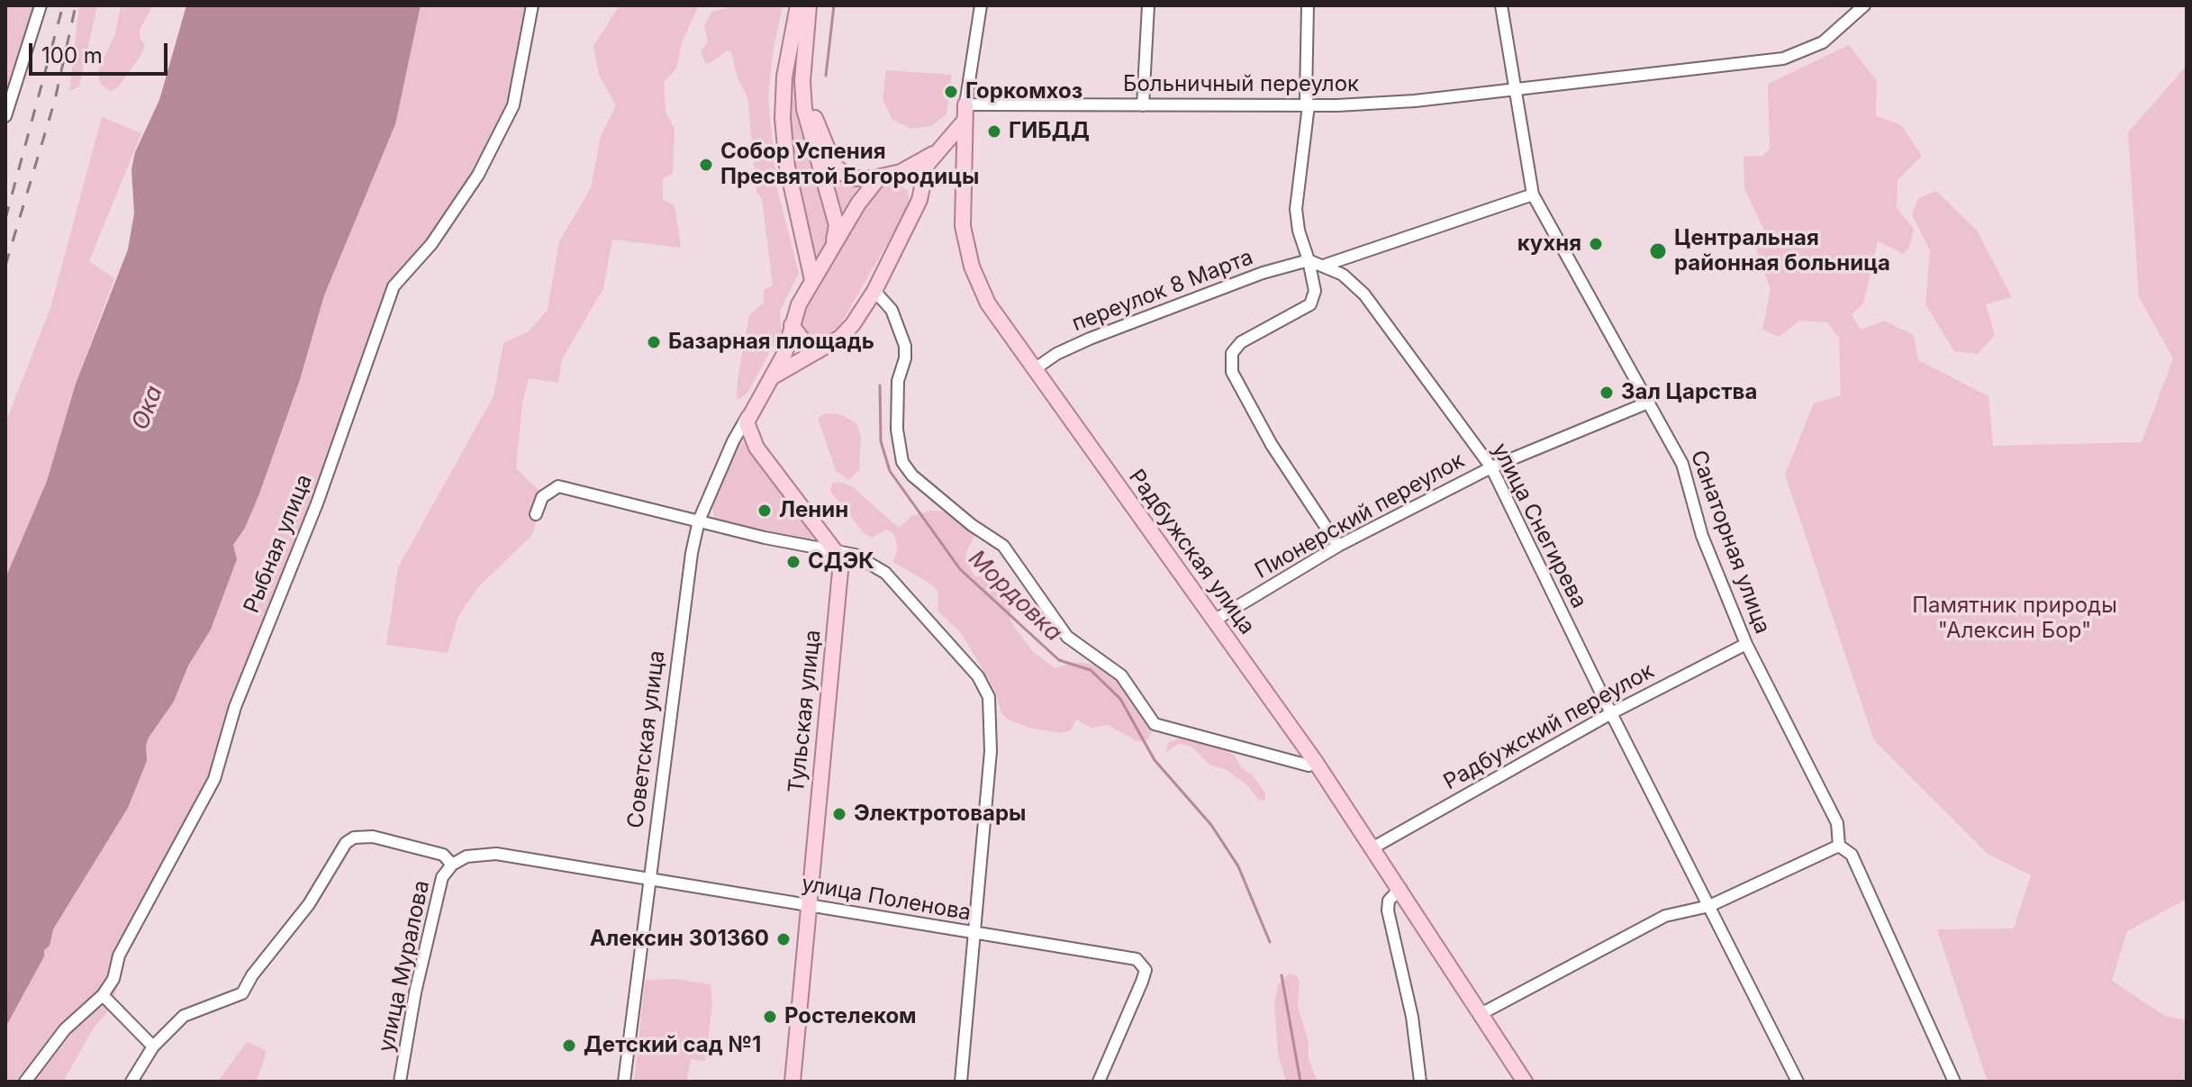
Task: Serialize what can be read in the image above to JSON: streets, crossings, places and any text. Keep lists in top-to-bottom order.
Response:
{
  "streets": {
    "main road": ["Радбужская улица", "Тульская улица"],
    "street": [
      "Больничный переулок",
      "переулок 8 Марта",
      "Пионерский переулок",
      "улица Снегирева",
      "Санаторная улица",
      "Рыбная улица",
      "Радбужский переулок",
      "Советская улица",
      "улица Поленова",
      "улица Муралова"
    ]
  },
  "crossings": [
    ["Больничный переулок", "Санаторная улица"],
    ["Больничный переулок", "Радбужская улица"],
    ["переулок 8 Марта", "улица Снегирева"],
    ["переулок 8 Марта", "Радбужская улица"],
    ["Пионерский переулок", "улица Снегирева"],
    ["Пионерский переулок", "Санаторная улица"],
    ["Пионерский переулок", "Радбужская улица"],
    ["улица Снегирева", "Радбужский переулок"],
    ["Санаторная улица", "Радбужский переулок"],
    ["Радбужская улица", "Радбужский переулок"],
    ["Тульская улица", "улица Поленова"],
    ["Советская улица", "улица Поленова"],
    ["улица Поленова", "улица Муралова"]
  ],
  "water": ["Ока", "Мордовка"],
  "parks": ["Памятник природы \"Алексин Бор\""],
  "places": [
    "Горкомхоз",
    "ГИБДД",
    "Собор Успения Пресвятой Богородицы",
    "кухня",
    "Центральная районная больница",
    "Базарная площадь",
    "Зал Царства",
    "Ленин",
    "СДЭК",
    "Электротовары",
    "Алексин 301360",
    "Ростелеком",
    "Детский сад №1"
  ],
  "scale_bar": "100 m"
}
